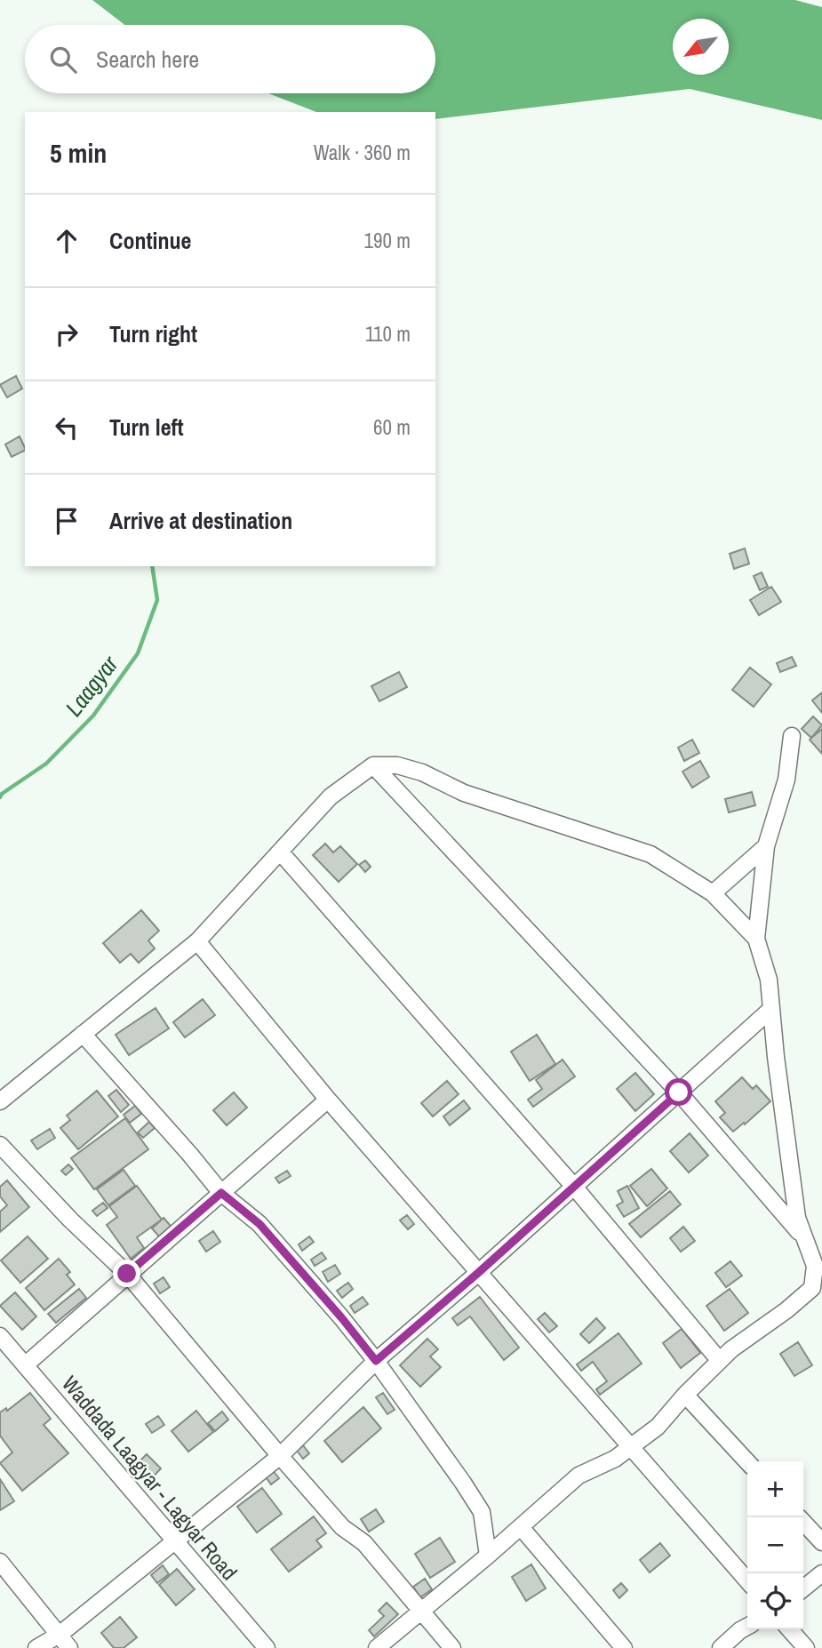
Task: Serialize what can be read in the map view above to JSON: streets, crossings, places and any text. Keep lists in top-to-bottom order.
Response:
{
  "streets": {
    "street": ["Waddada Laagyar - Lagyar Road"]
  },
  "water": ["Laagyar"],
  "north": "bottom left",
  "page": {
    "search": "Search here",
    "heading": ["5 min", "Walk · 360 m"],
    "list": [
      ["Continue", "190 m"],
      ["Turn right", "110 m"],
      ["Turn left", "60 m"],
      "Arrive at destination"
    ],
    "map_buttons": ["+", "−"]
  }
}
